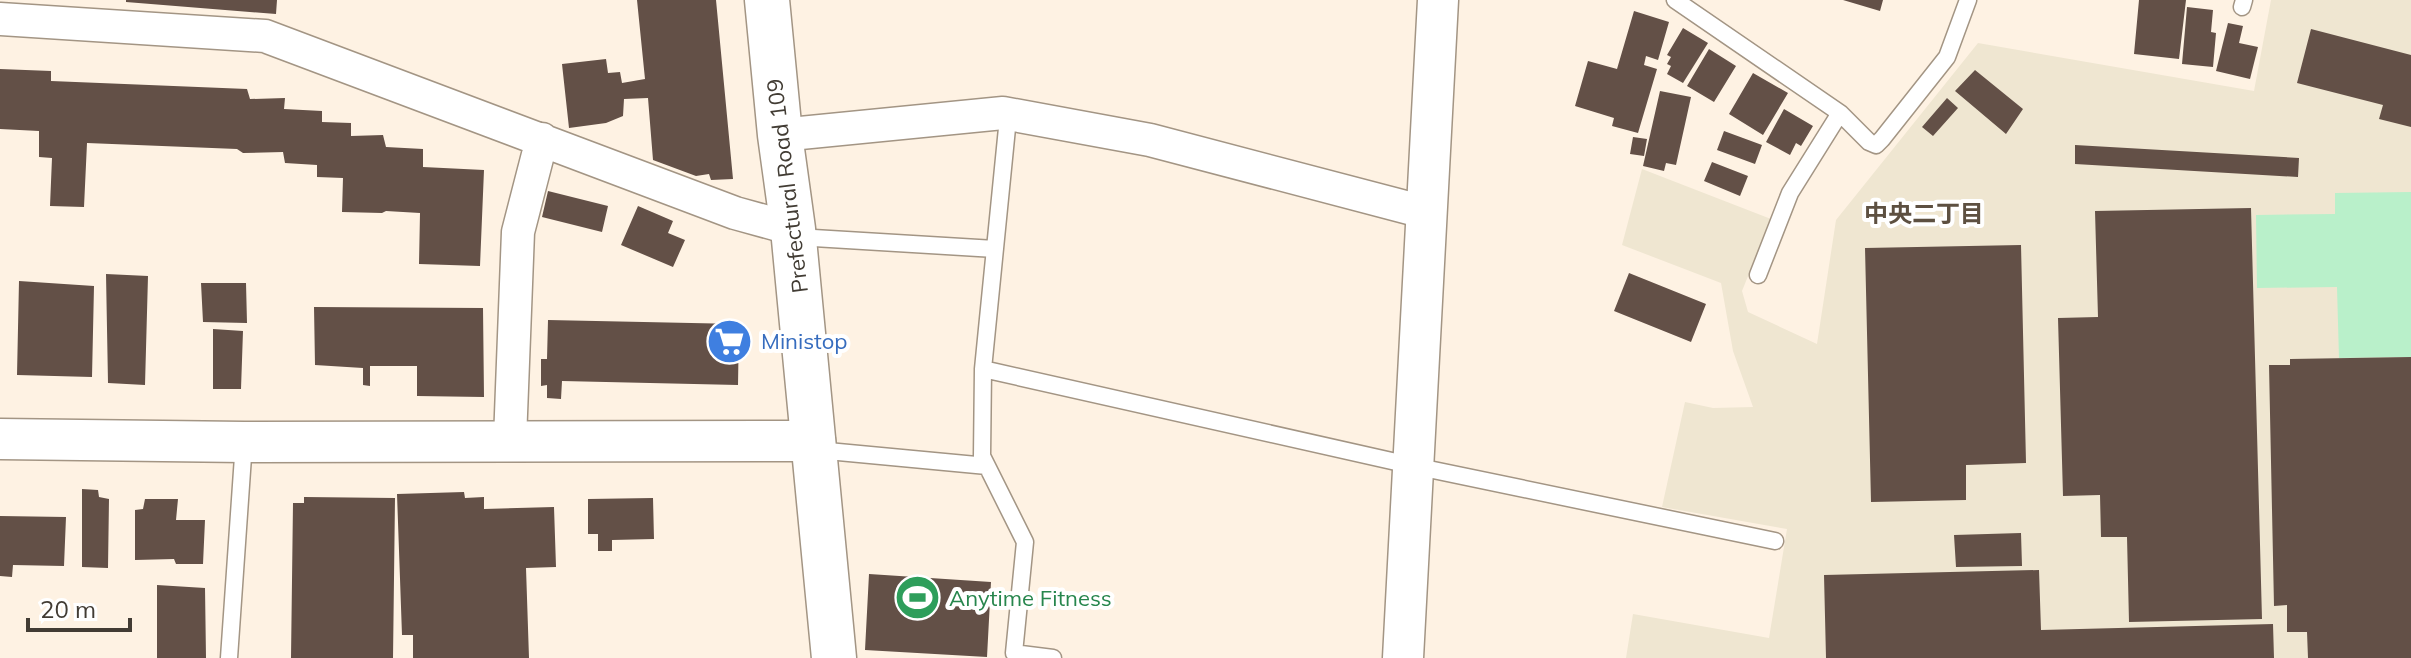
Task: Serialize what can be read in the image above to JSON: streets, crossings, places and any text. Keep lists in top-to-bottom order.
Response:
{
  "streets": {
    "main road": ["Prefectural Road 109"]
  },
  "districts": ["中央二丁目"],
  "places": {
    "supermarket": ["Ministop"],
    "sports": ["Anytime Fitness"]
  },
  "scale_bar": "20 m"
}
